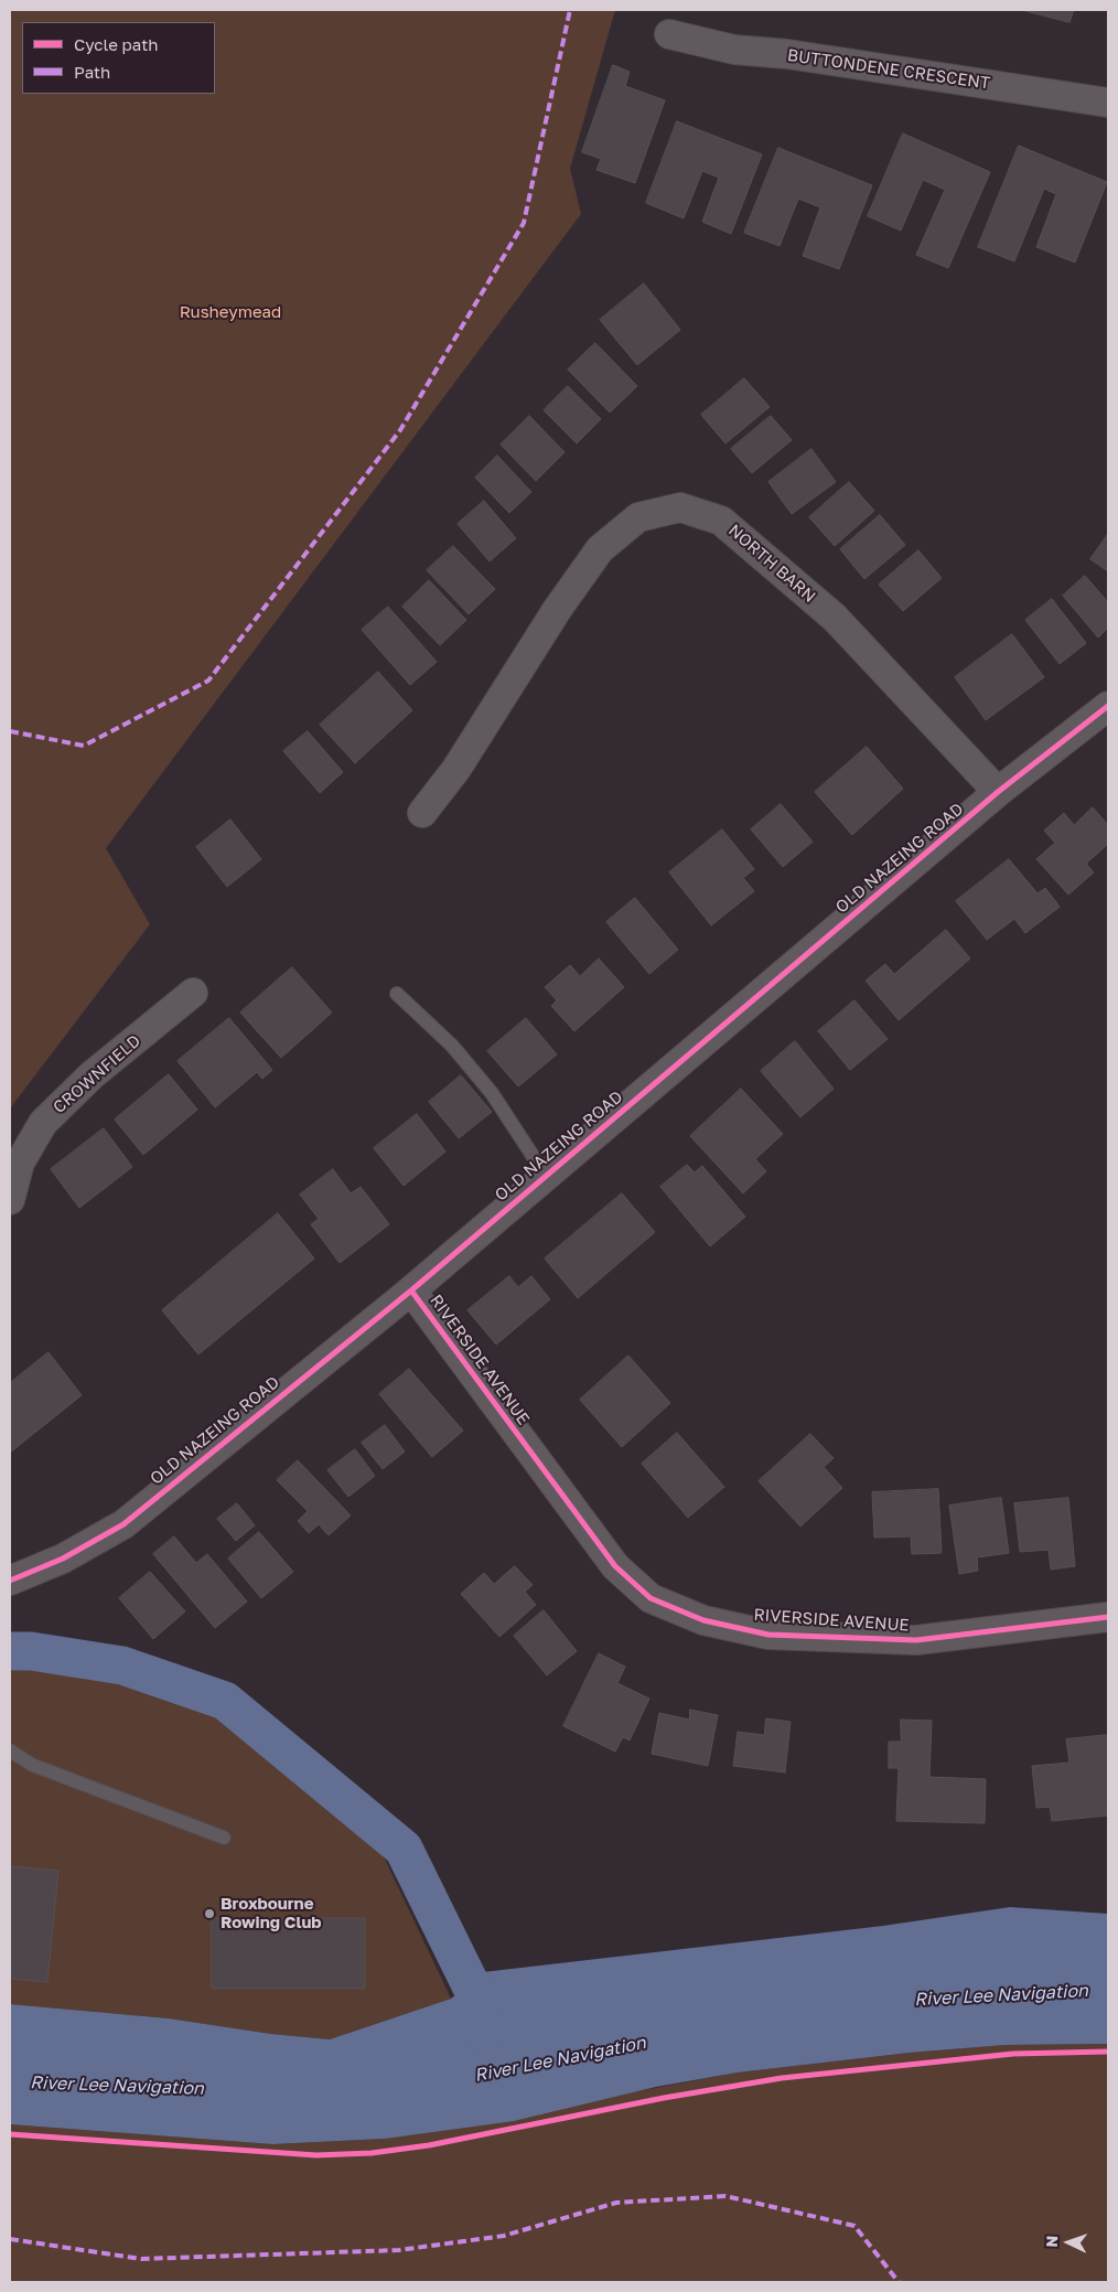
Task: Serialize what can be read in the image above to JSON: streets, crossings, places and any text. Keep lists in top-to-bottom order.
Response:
{
  "streets": {
    "street": [
      "BUTTONDENE CRESCENT",
      "NORTH BARN",
      "OLD NAZEING ROAD",
      "CROWNFIELD",
      "RIVERSIDE AVENUE"
    ]
  },
  "crossings": [
    ["NORTH BARN", "OLD NAZEING ROAD"],
    ["OLD NAZEING ROAD", "RIVERSIDE AVENUE"]
  ],
  "water": ["River Lee Navigation"],
  "parks": ["Rusheymead"],
  "places": ["Broxbourne Rowing Club"],
  "legend": ["Cycle path", "Path"],
  "north": "left"
}
